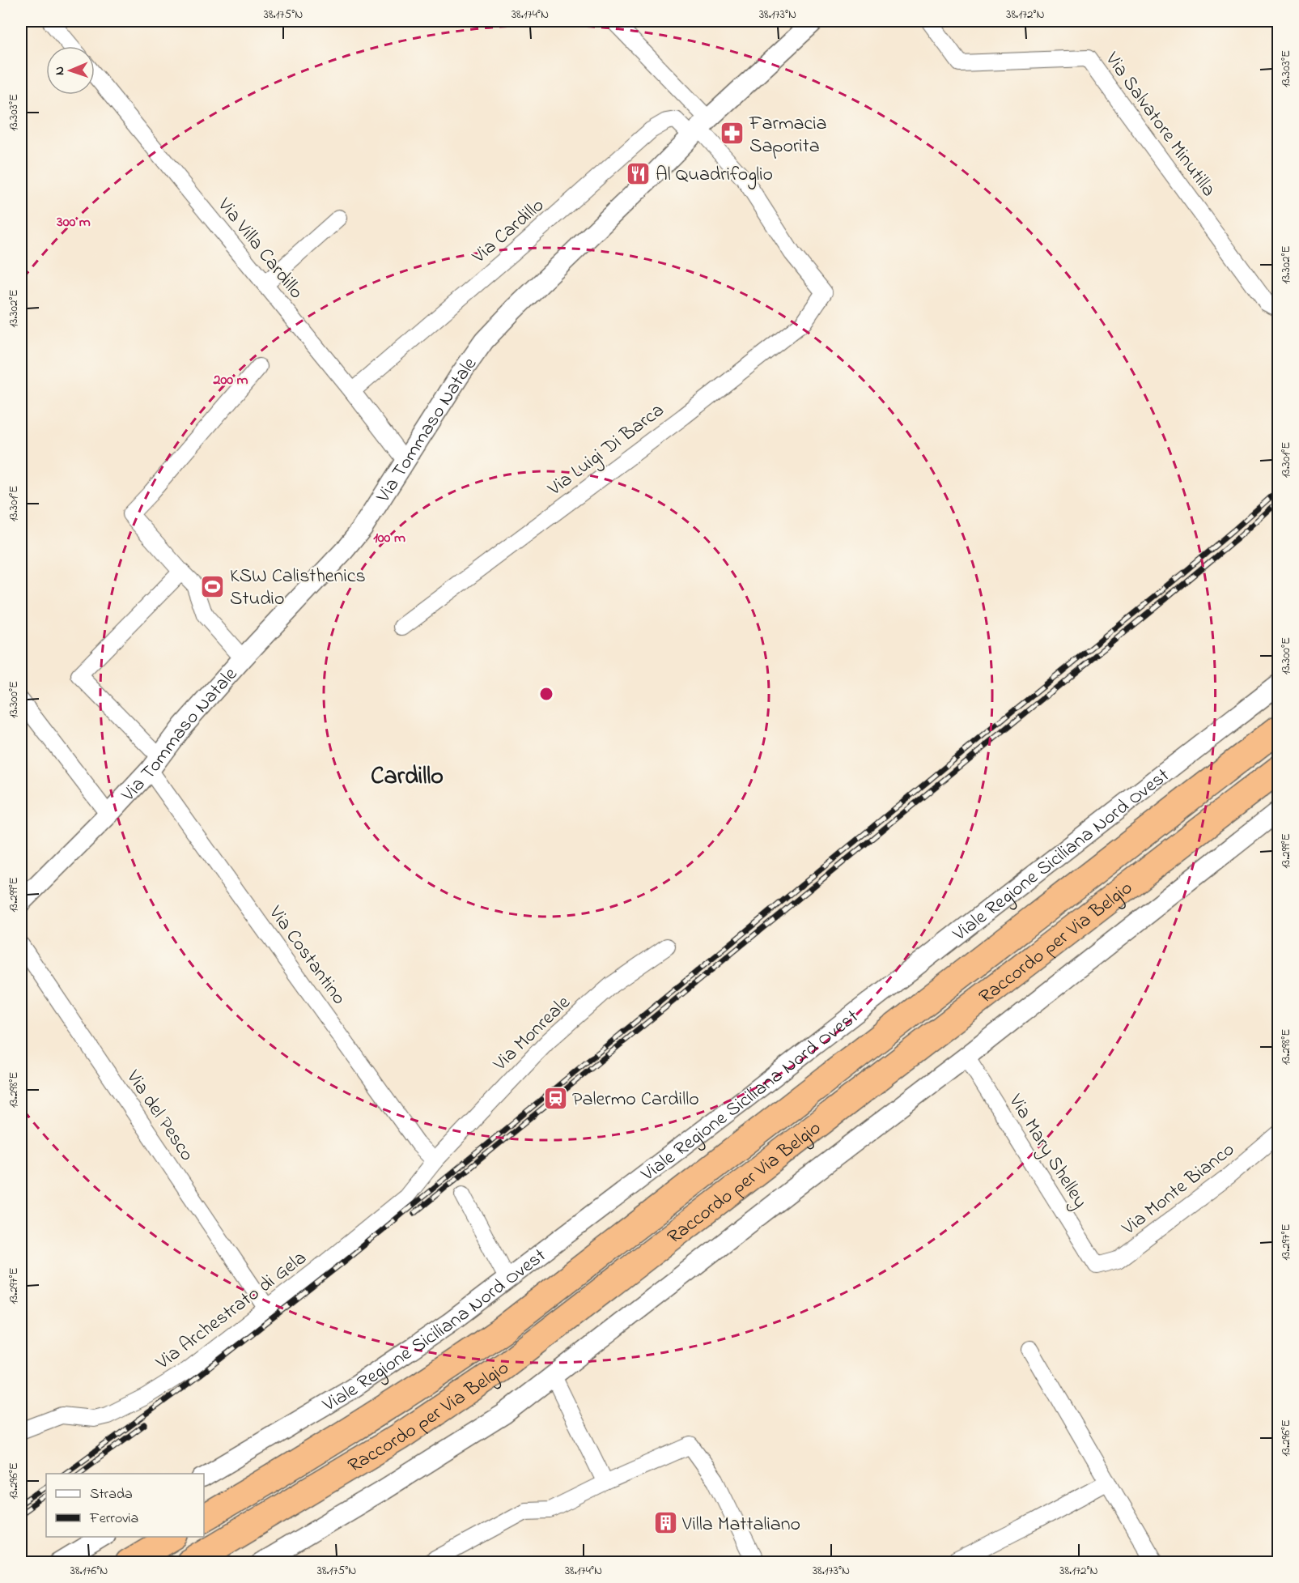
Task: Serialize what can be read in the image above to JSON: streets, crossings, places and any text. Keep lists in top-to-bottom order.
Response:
{
  "streets": {
    "highway": ["Raccordo per Via Belgio"],
    "street": [
      "Via Salvatore Minutilla",
      "Via Cardillo",
      "Via Villa Cardillo",
      "Via Tommaso Natale",
      "Via Luigi Di Barca",
      "Viale Regione Siciliana Nord Ovest",
      "Via Costantino",
      "Via Monreale",
      "Via del Pesco",
      "Via Mary Shelley",
      "Via Monte Bianco",
      "Via Archestrato di Gela"
    ]
  },
  "crossings": [
    ["Via Cardillo", "Via Villa Cardillo"],
    ["Via Cardillo", "Via Tommaso Natale"],
    ["Via Cardillo", "Via Luigi Di Barca"],
    ["Via Villa Cardillo", "Via Tommaso Natale"],
    ["Via Tommaso Natale", "Via Luigi Di Barca"],
    ["Via Tommaso Natale", "Via Costantino"],
    ["Via Costantino", "Via Monreale"],
    ["Via Costantino", "Via Archestrato di Gela"],
    ["Via Monreale", "Via Archestrato di Gela"],
    ["Via del Pesco", "Via Archestrato di Gela"],
    ["Via Mary Shelley", "Via Monte Bianco"]
  ],
  "districts": ["Cardillo"],
  "places": {
    "pharmacy": ["Farmacia Saporita"],
    "restaurant": ["Al Quadrifoglio"],
    "sports": ["KSW Calisthenics Studio"],
    "station": ["Palermo Cardillo"],
    "building": ["Villa Mattaliano"]
  },
  "legend": ["Strada", "Ferrovia"],
  "north": "left",
  "coordinates": [
    "38.175°N",
    "38.174°N",
    "38.173°N",
    "38.172°N",
    "13.303°E",
    "13.302°E",
    "13.301°E",
    "13.300°E",
    "13.299°E",
    "13.298°E",
    "13.297°E",
    "13.296°E",
    "38.176°N"
  ],
  "rings": ["300 m", "200 m", "100 m"]
}
